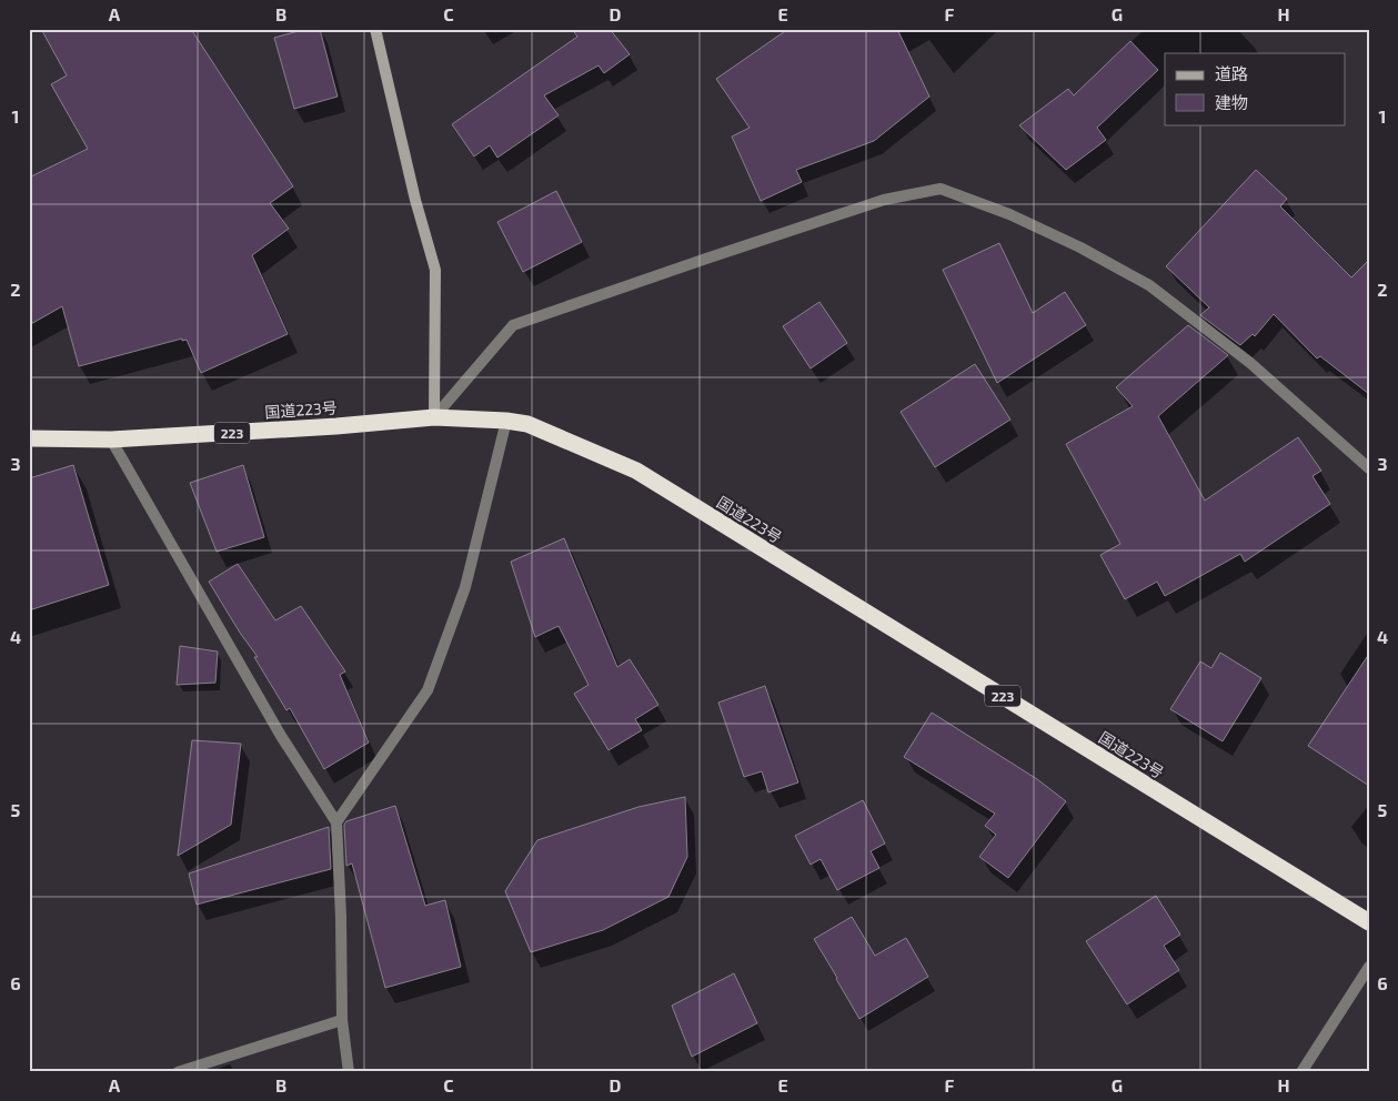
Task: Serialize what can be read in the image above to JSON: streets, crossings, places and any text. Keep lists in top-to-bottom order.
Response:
{
  "streets": {
    "highway": ["国道223号", "223"]
  },
  "legend": ["道路", "建物"],
  "grid": {
    "columns": [
      "A",
      "B",
      "C",
      "D",
      "E",
      "F",
      "G",
      "H"
    ],
    "rows": [
      "1",
      "2",
      "3",
      "4",
      "5",
      "6"
    ]
  }
}
